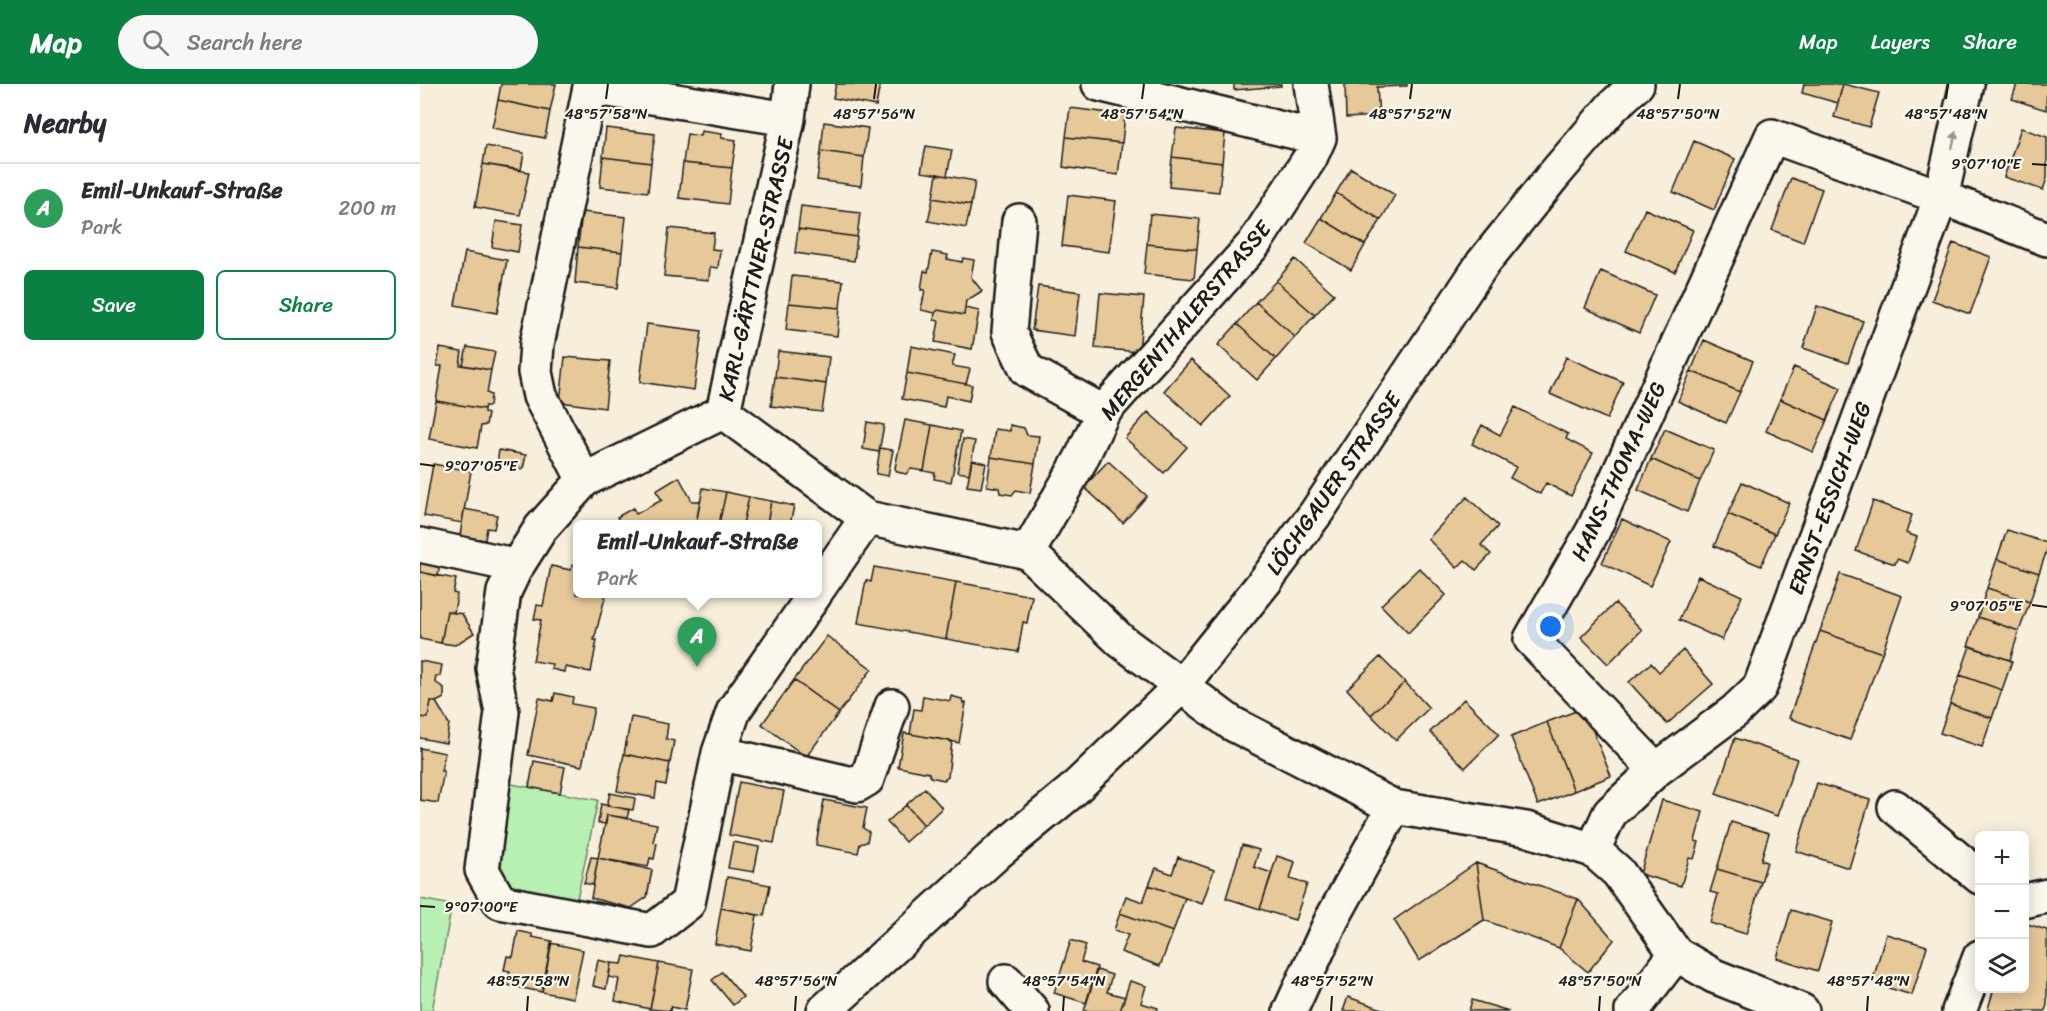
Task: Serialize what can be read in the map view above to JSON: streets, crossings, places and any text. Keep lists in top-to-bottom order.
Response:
{
  "streets": {
    "street": [
      "KARL-GÄRTTNER-STRASSE",
      "MERGENTHALERSTRASSE",
      "HANS-THOMA-WEG",
      "LÖCHGAUER STRASSE",
      "ERNST-ESSICH-WEG"
    ]
  },
  "crossings": [
    ["KARL-GÄRTTNER-STRASSE", "MERGENTHALERSTRASSE"],
    ["HANS-THOMA-WEG", "ERNST-ESSICH-WEG"]
  ],
  "page": {
    "header": "Map",
    "search": "Search here",
    "nav": ["Map", "Layers", "Share"],
    "heading": "Nearby",
    "list": [
      {
        "mark": "A",
        "name": "Emil-Unkauf-Straße",
        "note": "Park",
        "value": "200 m"
      }
    ],
    "buttons": ["Save", "Share"],
    "popup": ["Emil-Unkauf-Straße", "Park"],
    "pins": "A",
    "map_buttons": ["+", "−"]
  },
  "coordinates": [
    "48°57'58\"N",
    "48°57'56\"N",
    "48°57'54\"N",
    "48°57'52\"N",
    "48°57'50\"N",
    "48°57'48\"N",
    "9°07'10\"E",
    "9°07'05\"E",
    "9°07'00\"E"
  ]
}
